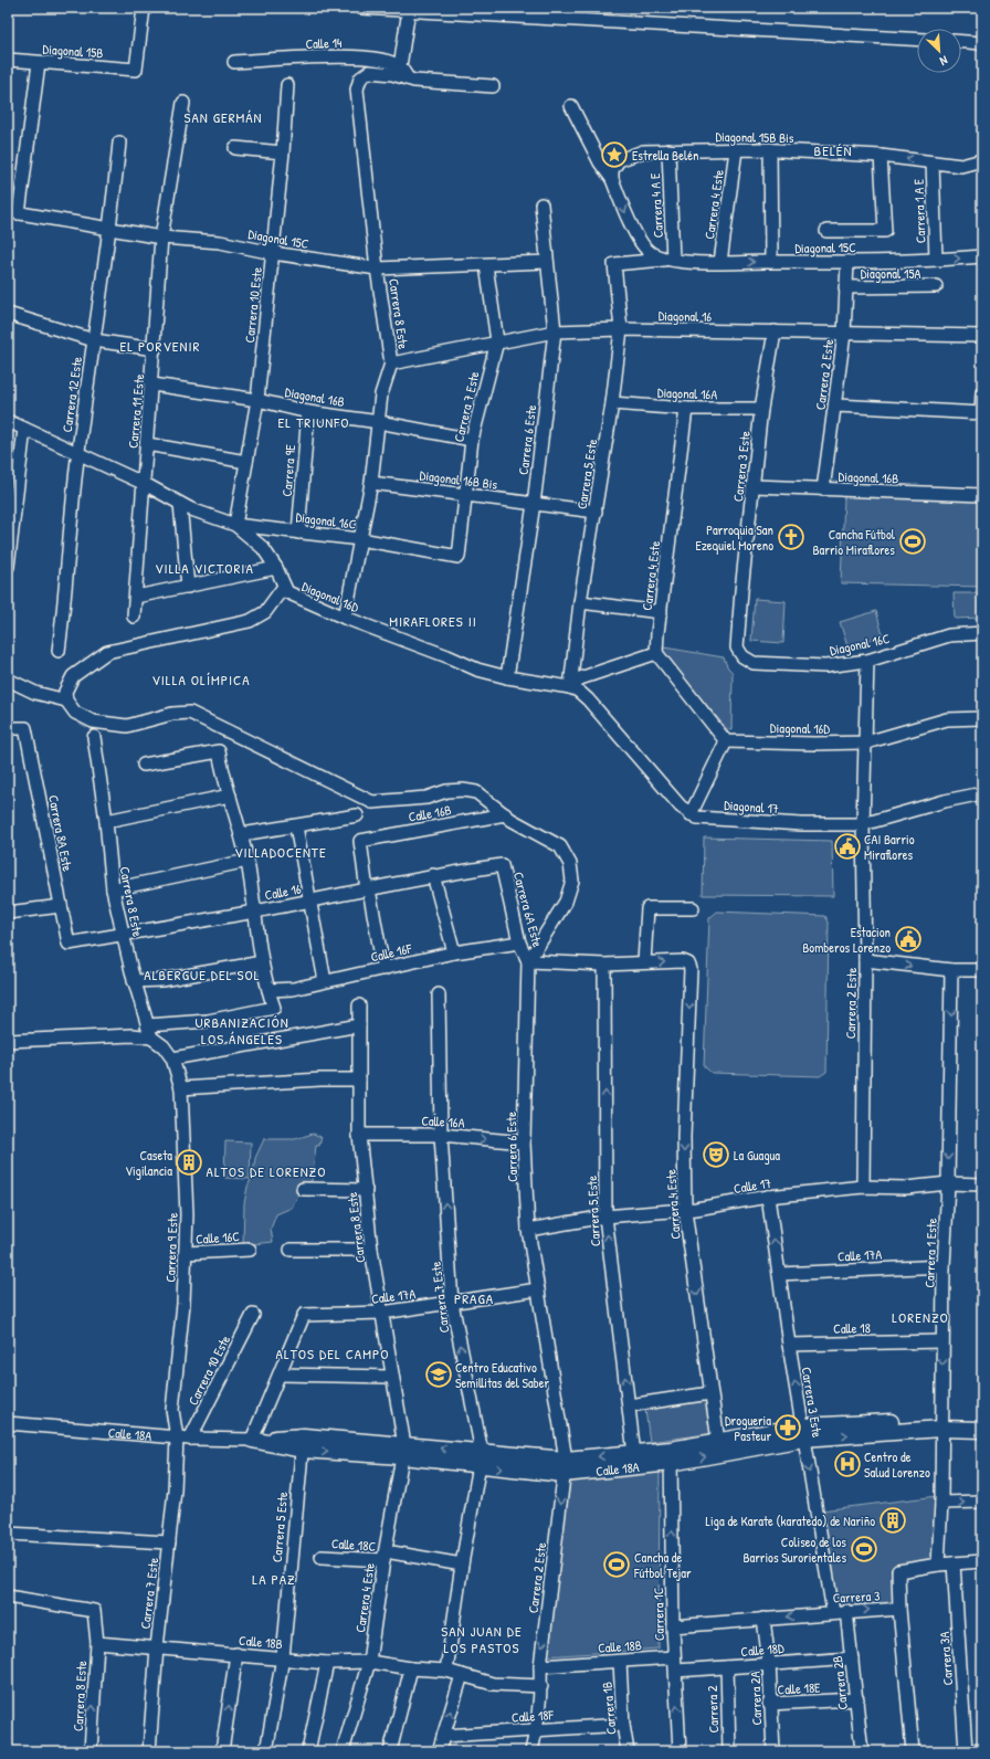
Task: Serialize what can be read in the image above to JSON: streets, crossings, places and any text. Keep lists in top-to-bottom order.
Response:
{
  "streets": {
    "main road": ["Calle 18A"],
    "street": [
      "Calle 14",
      "Diagonal 15B",
      "Diagonal 15B Bis",
      "Carrera 4 Este",
      "Carrera 4 A E",
      "Carrera 1 A E",
      "Diagonal 15C",
      "Diagonal 15A",
      "Carrera 10 Este",
      "Carrera 8 Este",
      "Diagonal 16",
      "Carrera 2 Este",
      "Diagonal 16A",
      "Carrera 12 Este",
      "Diagonal 16B",
      "Carrera 7 Este",
      "Carrera 11 Este",
      "Carrera 6 Este",
      "Carrera 3 Este",
      "Carrera 9E",
      "Carrera 5 Este",
      "Diagonal 16B Bis",
      "Diagonal 16C",
      "Diagonal 16D",
      "Diagonal 17",
      "Calle 16B",
      "Carrera 8A Este",
      "Calle 16",
      "Carrera 6A Este",
      "Calle 16F",
      "Calle 16A",
      "Calle 17",
      "Calle 16C",
      "Carrera 9 Este",
      "Carrera 1 Este",
      "Calle 17A",
      "Calle 18",
      "Calle 18C",
      "Carrera 3",
      "Carrera 1C",
      "Calle 18B",
      "Calle 18D",
      "Carrera 3A",
      "Carrera 2B",
      "Calle 18E",
      "Carrera 2A",
      "Carrera 1B",
      "Carrera 2",
      "Calle 18F"
    ]
  },
  "crossings": [
    ["Diagonal 15B Bis", "Carrera 4 Este"],
    ["Diagonal 15B Bis", "Carrera 4 A E"],
    ["Diagonal 15B Bis", "Carrera 1 A E"],
    ["Diagonal 15B Bis", "Diagonal 15C"],
    ["Carrera 4 Este", "Diagonal 15C"],
    ["Carrera 4 Este", "Carrera 8 Este"],
    ["Carrera 4 Este", "Diagonal 16A"],
    ["Carrera 4 Este", "Calle 17"],
    ["Carrera 4 Este", "Calle 18A"],
    ["Carrera 4 Este", "Calle 18C"],
    ["Carrera 4 Este", "Calle 18B"],
    ["Carrera 4 A E", "Diagonal 15C"],
    ["Carrera 1 A E", "Diagonal 15C"],
    ["Diagonal 15C", "Carrera 10 Este"],
    ["Diagonal 15C", "Carrera 8 Este"],
    ["Diagonal 15C", "Carrera 2 Este"],
    ["Diagonal 15C", "Carrera 12 Este"],
    ["Diagonal 15C", "Carrera 7 Este"],
    ["Diagonal 15C", "Carrera 11 Este"],
    ["Diagonal 15C", "Carrera 6 Este"],
    ["Diagonal 15C", "Carrera 5 Este"],
    ["Diagonal 15A", "Carrera 2 Este"],
    ["Carrera 10 Este", "Diagonal 16B"],
    ["Carrera 10 Este", "Diagonal 16C"],
    ["Carrera 10 Este", "Calle 18A"],
    ["Carrera 8 Este", "Diagonal 16"],
    ["Carrera 8 Este", "Diagonal 16B"],
    ["Carrera 8 Este", "Diagonal 16B Bis"],
    ["Carrera 8 Este", "Diagonal 16C"],
    ["Carrera 8 Este", "Diagonal 16D"],
    ["Carrera 8 Este", "Calle 16"],
    ["Carrera 8 Este", "Calle 16A"],
    ["Carrera 8 Este", "Carrera 9 Este"],
    ["Carrera 8 Este", "Calle 17A"],
    ["Carrera 8 Este", "Calle 18A"],
    ["Carrera 8 Este", "Calle 18B"],
    ["Diagonal 16", "Carrera 2 Este"],
    ["Diagonal 16", "Carrera 7 Este"],
    ["Diagonal 16", "Carrera 6 Este"],
    ["Diagonal 16", "Carrera 3 Este"],
    ["Diagonal 16", "Carrera 5 Este"],
    ["Carrera 2 Este", "Diagonal 16B"],
    ["Carrera 2 Este", "Carrera 6 Este"],
    ["Carrera 2 Este", "Diagonal 16C"],
    ["Carrera 2 Este", "Diagonal 16D"],
    ["Carrera 2 Este", "Diagonal 17"],
    ["Carrera 2 Este", "Calle 17"],
    ["Carrera 2 Este", "Calle 18A"],
    ["Carrera 2 Este", "Calle 18B"],
    ["Carrera 2 Este", "Calle 18F"],
    ["Diagonal 16A", "Carrera 3 Este"],
    ["Diagonal 16A", "Carrera 5 Este"],
    ["Diagonal 16B", "Carrera 7 Este"],
    ["Diagonal 16B", "Carrera 11 Este"],
    ["Diagonal 16B", "Carrera 3 Este"],
    ["Diagonal 16B", "Carrera 9E"],
    ["Carrera 7 Este", "Diagonal 16B Bis"],
    ["Carrera 7 Este", "Diagonal 16C"],
    ["Carrera 7 Este", "Calle 16A"],
    ["Carrera 7 Este", "Carrera 9 Este"],
    ["Carrera 7 Este", "Calle 17A"],
    ["Carrera 7 Este", "Calle 18A"],
    ["Carrera 7 Este", "Calle 18C"],
    ["Carrera 7 Este", "Calle 18B"],
    ["Carrera 6 Este", "Diagonal 16B Bis"],
    ["Carrera 6 Este", "Diagonal 16D"],
    ["Carrera 6 Este", "Carrera 6A Este"],
    ["Carrera 6 Este", "Calle 16A"],
    ["Carrera 6 Este", "Calle 17"],
    ["Carrera 6 Este", "Calle 17A"],
    ["Carrera 6 Este", "Calle 18A"],
    ["Carrera 3 Este", "Diagonal 16C"],
    ["Carrera 3 Este", "Calle 17"],
    ["Carrera 3 Este", "Calle 17A"],
    ["Carrera 3 Este", "Calle 18"],
    ["Carrera 3 Este", "Calle 18A"],
    ["Carrera 3 Este", "Carrera 3"],
    ["Carrera 9E", "Diagonal 16C"],
    ["Carrera 5 Este", "Diagonal 16B Bis"],
    ["Carrera 5 Este", "Diagonal 16D"],
    ["Carrera 5 Este", "Diagonal 17"],
    ["Carrera 5 Este", "Calle 17"],
    ["Carrera 5 Este", "Calle 18A"],
    ["Carrera 5 Este", "Calle 18B"],
    ["Diagonal 16D", "Diagonal 17"],
    ["Calle 16B", "Calle 16"],
    ["Carrera 8A Este", "Calle 16"],
    ["Calle 16", "Carrera 6A Este"],
    ["Carrera 6A Este", "Calle 16F"],
    ["Calle 17", "Carrera 1 Este"],
    ["Calle 16C", "Carrera 9 Este"],
    ["Carrera 9 Este", "Calle 18A"],
    ["Carrera 1 Este", "Calle 17A"],
    ["Carrera 1 Este", "Calle 18"],
    ["Carrera 1 Este", "Calle 18A"],
    ["Calle 18A", "Carrera 1C"],
    ["Carrera 3", "Carrera 1C"],
    ["Carrera 3", "Carrera 2B"],
    ["Carrera 3", "Carrera 2A"],
    ["Carrera 1C", "Calle 18B"],
    ["Carrera 1C", "Calle 18D"],
    ["Calle 18B", "Carrera 1B"],
    ["Calle 18D", "Carrera 2B"],
    ["Calle 18D", "Carrera 2A"],
    ["Calle 18D", "Carrera 2"],
    ["Carrera 2B", "Calle 18E"],
    ["Calle 18E", "Carrera 2A"],
    ["Carrera 1B", "Calle 18F"]
  ],
  "one_way": [
    "Carrera 4 Este",
    "Carrera 5 Este",
    "Calle 16A",
    "Carrera 1 Este",
    "Carrera 1C"
  ],
  "districts": [
    "SAN GERMÁN",
    "BELÉN",
    "EL PORVENIR",
    "EL TRIUNFO",
    "VILLA VICTORIA",
    "MIRAFLORES II",
    "VILLA OLÍMPICA",
    "VILLADOCENTE",
    "ALBERGUE DEL SOL",
    "URBANIZACIÓN LOS ÁNGELES",
    "ALTOS DE LORENZO",
    "PRAGA",
    "LORENZO",
    "ALTOS DEL CAMPO",
    "LA PAZ",
    "SAN JUAN DE LOS PASTOS"
  ],
  "places": {
    "place": ["Estrella Belén"],
    "church": ["Parroquia San Ezequiel Moreno"],
    "sports": ["Cancha Fútbol Barrio Miraflores", "Coliseo de los Barrios Surorientales", "Cancha de Fútbol Tejar"],
    "public building": ["CAI Barrio Miraflores", "Estacion Bomberos Lorenzo"],
    "theatre": ["La Guagua"],
    "building": ["Caseta Vigilancia", "Liga de Karate (karatedo) de Nariño"],
    "school or university": ["Centro Educativo Semillitas del Saber"],
    "pharmacy": ["Drogueria Pasteur"],
    "hospital": ["Centro de Salud Lorenzo"]
  },
  "north": "bottom right"
}
